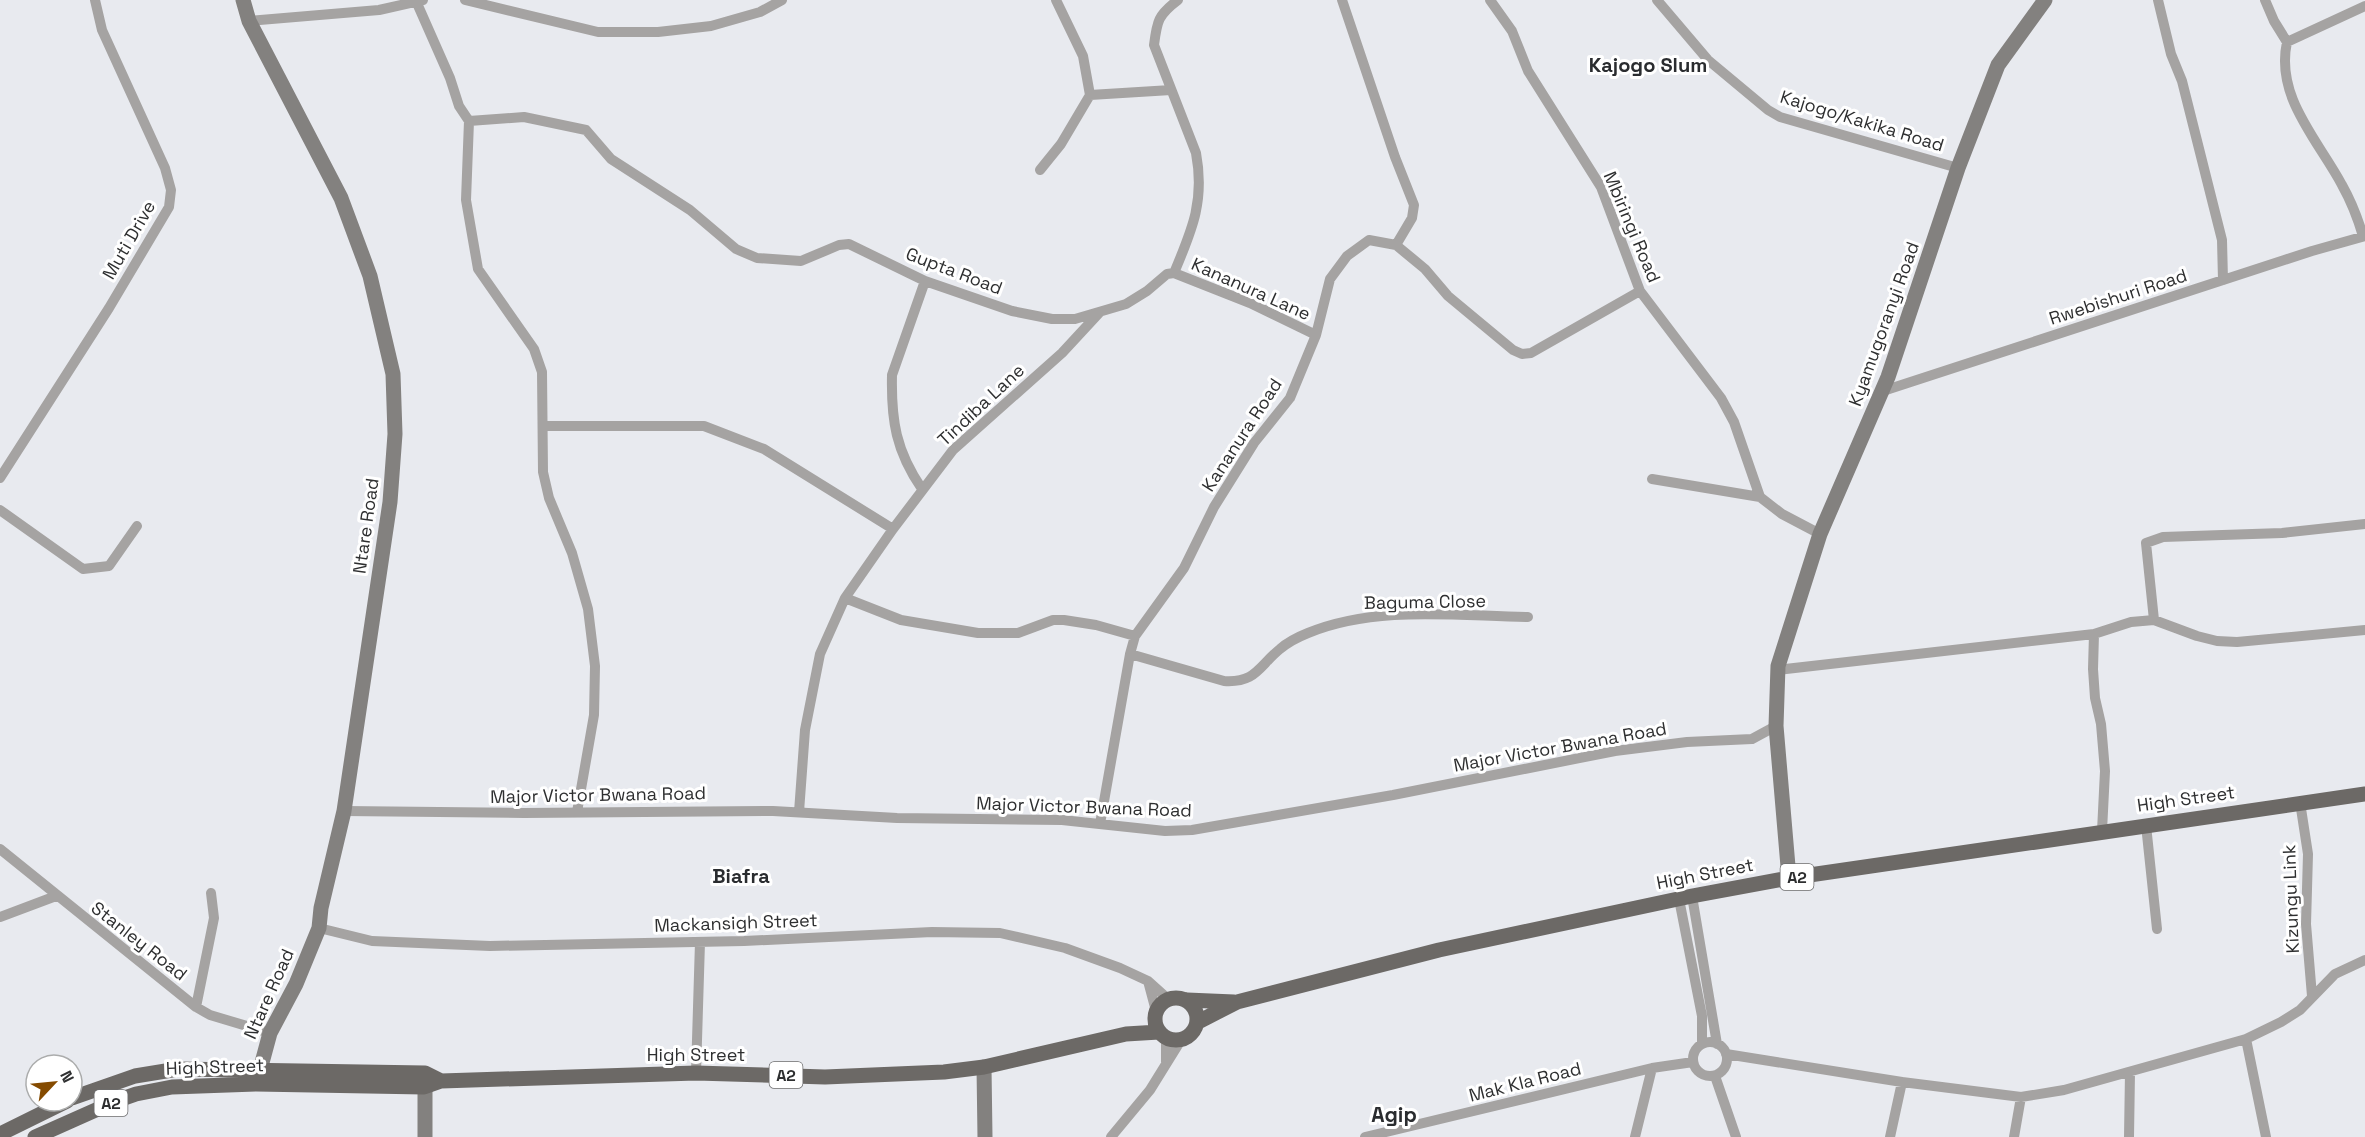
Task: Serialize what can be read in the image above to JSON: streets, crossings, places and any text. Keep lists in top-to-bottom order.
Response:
{
  "streets": {
    "main road": [
      "Kyamugoranyi Road",
      "Ntare Road",
      "High Street",
      "A2"
    ],
    "street": [
      "Kajogo/Kakika Road",
      "Mbiringi Road",
      "Muti Drive",
      "Gupta Road",
      "Kananura Lane",
      "Rwebishuri Road",
      "Tindiba Lane",
      "Kananura Road",
      "Baguma Close",
      "Major Victor Bwana Road",
      "Kizungu Link",
      "Mackansigh Street",
      "Stanley Road",
      "Mak Kla Road"
    ]
  },
  "crossings": [
    ["Kajogo/Kakika Road", "Kyamugoranyi Road"],
    ["Gupta Road", "Kananura Lane"],
    ["Gupta Road", "Tindiba Lane"],
    ["Kananura Lane", "Kananura Road"],
    ["Rwebishuri Road", "Kyamugoranyi Road"],
    ["Kyamugoranyi Road", "Major Victor Bwana Road"],
    ["Kyamugoranyi Road", "High Street"],
    ["Tindiba Lane", "Major Victor Bwana Road"],
    ["Kananura Road", "Baguma Close"],
    ["Kananura Road", "Major Victor Bwana Road"],
    ["Ntare Road", "Major Victor Bwana Road"],
    ["Ntare Road", "High Street"],
    ["Ntare Road", "Mackansigh Street"],
    ["Ntare Road", "Stanley Road"],
    ["High Street", "A2"],
    ["High Street", "Kizungu Link"],
    ["High Street", "Mackansigh Street"],
    ["A2", "Mackansigh Street"]
  ],
  "districts": ["Kajogo Slum", "Biafra", "Agip"],
  "north": "top right"
}
